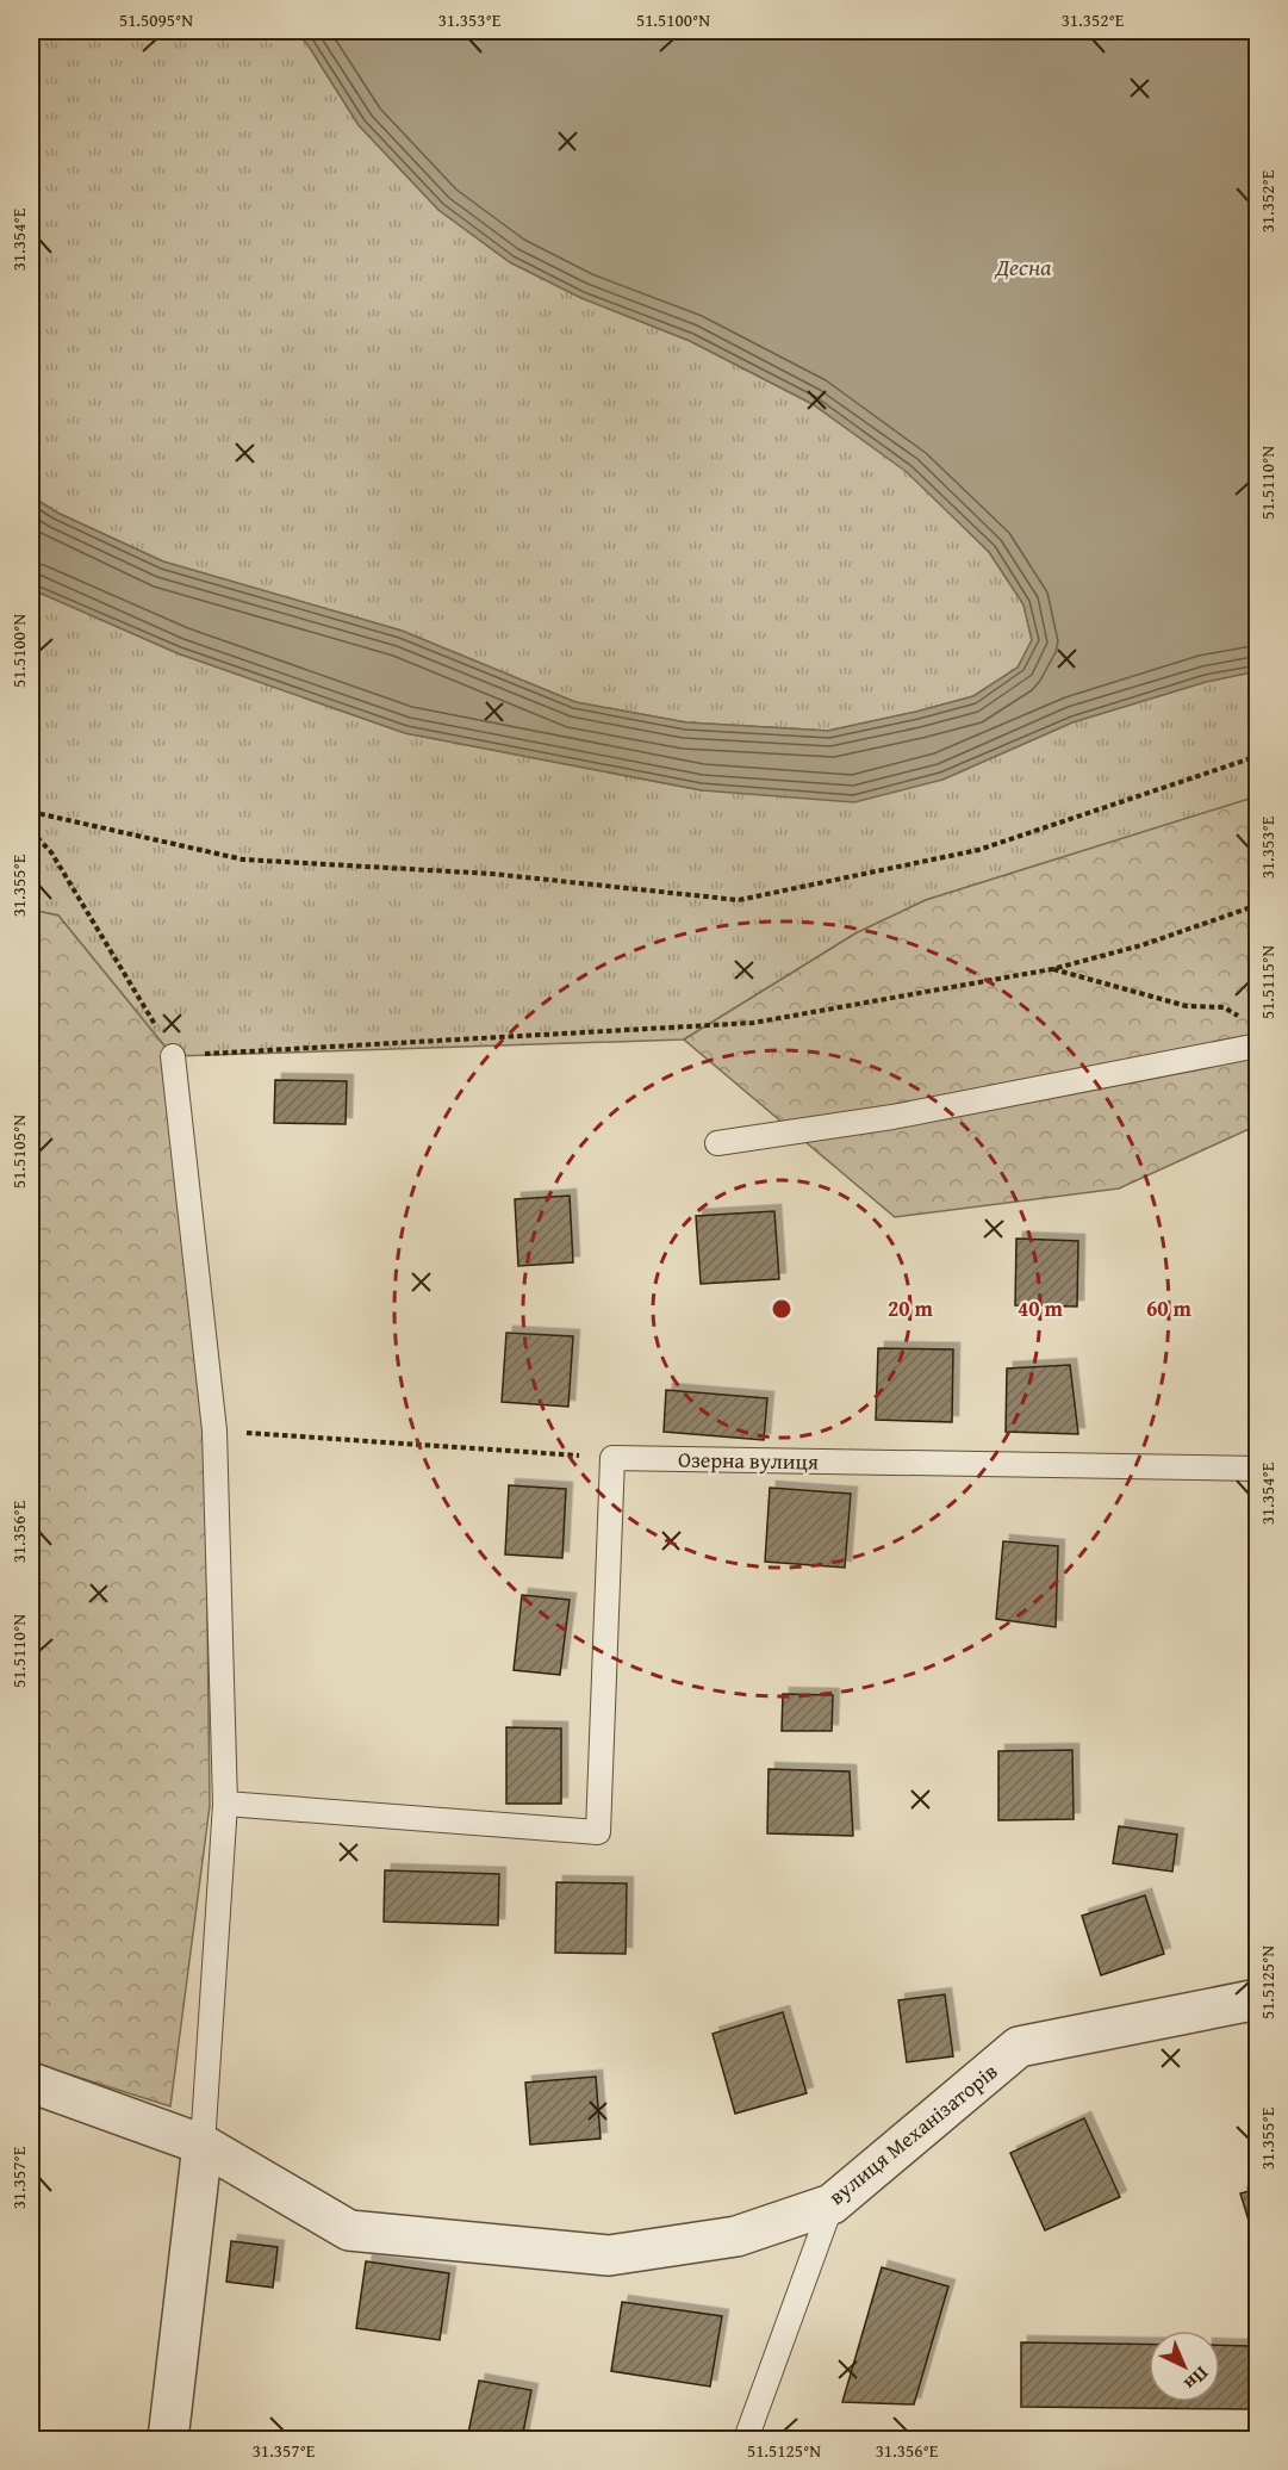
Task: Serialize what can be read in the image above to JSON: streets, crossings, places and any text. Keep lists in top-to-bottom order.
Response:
{
  "streets": {
    "street": ["вулиця Механізаторів"],
    "lane": ["Озерна вулиця"]
  },
  "water": ["Десна"],
  "north": "bottom right",
  "coordinates": [
    "51.5095°N",
    "31.353°E",
    "51.5100°N",
    "31.352°E",
    "31.354°E",
    "51.5110°N",
    "31.355°E",
    "51.5115°N",
    "51.5105°N",
    "31.356°E",
    "51.5125°N",
    "31.357°E"
  ],
  "rings": ["20 m", "40 m", "60 m"]
}
